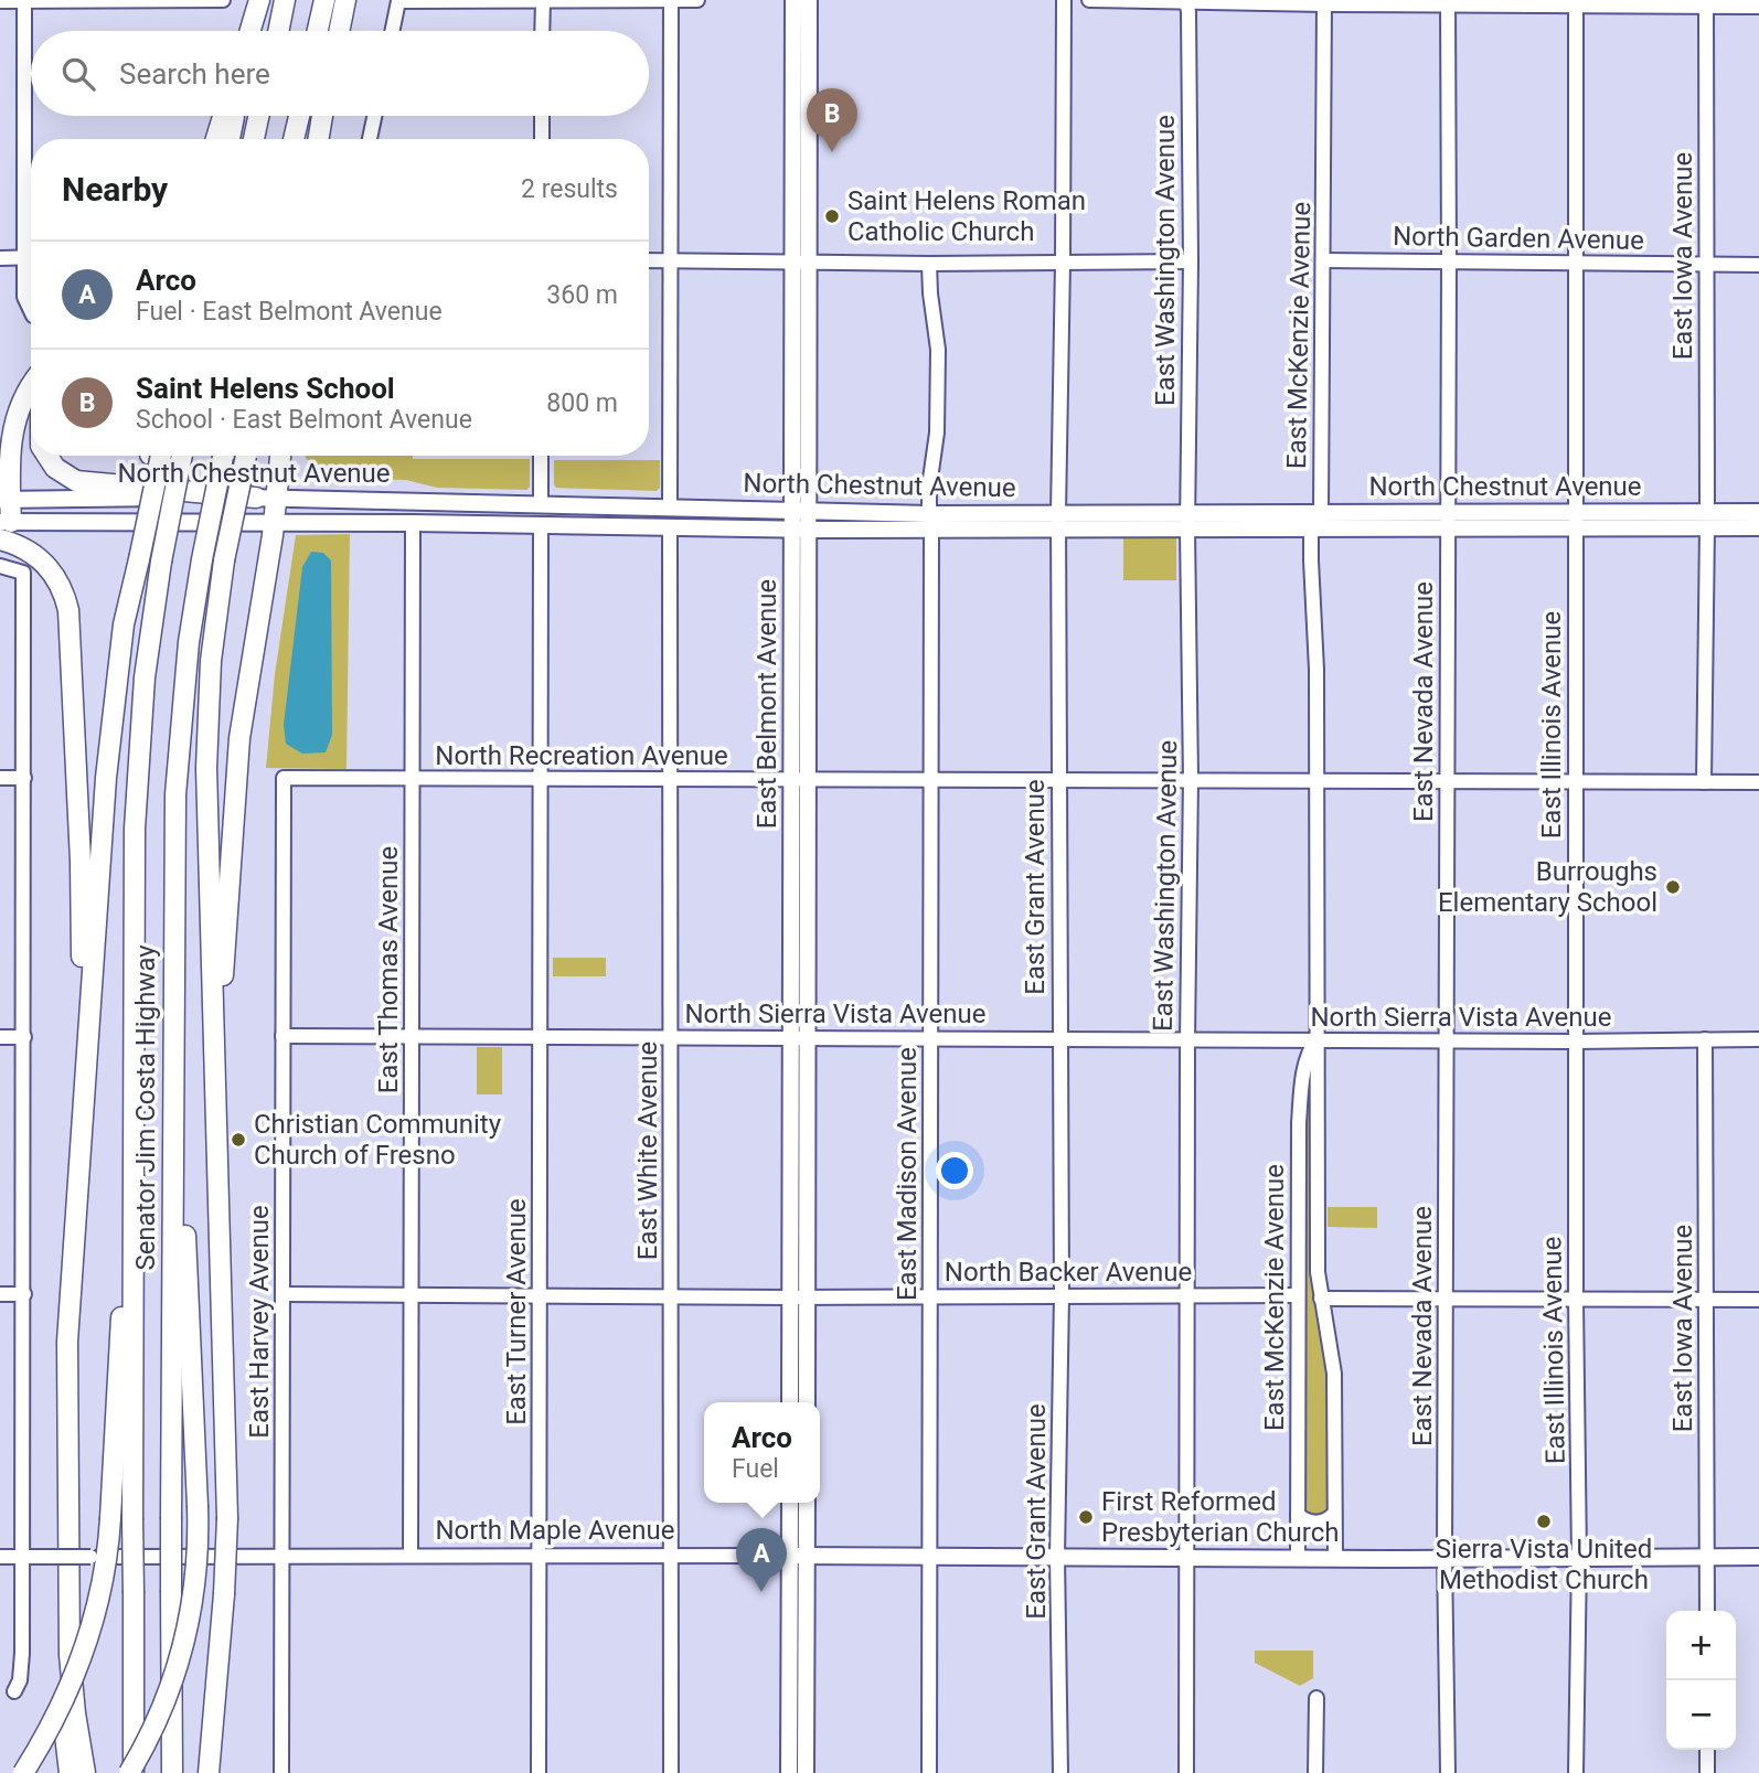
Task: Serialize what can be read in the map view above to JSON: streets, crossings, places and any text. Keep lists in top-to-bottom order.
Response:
{
  "streets": {
    "highway": ["Senator Jim Costa Highway"],
    "main road": ["North Chestnut Avenue", "East Belmont Avenue", "North Maple Avenue"],
    "street": [
      "North Garden Avenue",
      "East Iowa Avenue",
      "East Washington Avenue",
      "East McKenzie Avenue",
      "East Nevada Avenue",
      "East Illinois Avenue",
      "North Recreation Avenue",
      "East Grant Avenue",
      "East Thomas Avenue",
      "North Sierra Vista Avenue",
      "East White Avenue",
      "East Madison Avenue",
      "North Backer Avenue",
      "East Turner Avenue",
      "East Harvey Avenue"
    ]
  },
  "crossings": [
    ["North Garden Avenue", "East Iowa Avenue"],
    ["North Garden Avenue", "East McKenzie Avenue"],
    ["North Garden Avenue", "East Nevada Avenue"],
    ["North Garden Avenue", "East Illinois Avenue"],
    ["East Iowa Avenue", "North Chestnut Avenue"],
    ["East Iowa Avenue", "North Recreation Avenue"],
    ["East Iowa Avenue", "North Sierra Vista Avenue"],
    ["East Iowa Avenue", "North Maple Avenue"],
    ["East Washington Avenue", "North Chestnut Avenue"],
    ["East Washington Avenue", "North Recreation Avenue"],
    ["East Washington Avenue", "North Sierra Vista Avenue"],
    ["East Washington Avenue", "North Backer Avenue"],
    ["East Washington Avenue", "North Maple Avenue"],
    ["East McKenzie Avenue", "North Chestnut Avenue"],
    ["East McKenzie Avenue", "North Recreation Avenue"],
    ["East McKenzie Avenue", "North Sierra Vista Avenue"],
    ["East McKenzie Avenue", "North Backer Avenue"],
    ["East McKenzie Avenue", "North Maple Avenue"],
    ["North Chestnut Avenue", "East Nevada Avenue"],
    ["North Chestnut Avenue", "East Belmont Avenue"],
    ["North Chestnut Avenue", "East Illinois Avenue"],
    ["North Chestnut Avenue", "East Grant Avenue"],
    ["North Chestnut Avenue", "East Thomas Avenue"],
    ["North Chestnut Avenue", "East White Avenue"],
    ["North Chestnut Avenue", "East Madison Avenue"],
    ["North Chestnut Avenue", "East Turner Avenue"],
    ["East Nevada Avenue", "North Recreation Avenue"],
    ["East Nevada Avenue", "North Sierra Vista Avenue"],
    ["East Nevada Avenue", "North Maple Avenue"],
    ["East Belmont Avenue", "North Recreation Avenue"],
    ["East Belmont Avenue", "North Sierra Vista Avenue"],
    ["East Belmont Avenue", "North Backer Avenue"],
    ["East Illinois Avenue", "North Recreation Avenue"],
    ["East Illinois Avenue", "North Sierra Vista Avenue"],
    ["East Illinois Avenue", "North Maple Avenue"],
    ["North Recreation Avenue", "East Grant Avenue"],
    ["North Recreation Avenue", "East Thomas Avenue"],
    ["North Recreation Avenue", "East White Avenue"],
    ["North Recreation Avenue", "East Madison Avenue"],
    ["North Recreation Avenue", "East Turner Avenue"],
    ["North Recreation Avenue", "East Harvey Avenue"],
    ["East Grant Avenue", "North Sierra Vista Avenue"],
    ["East Grant Avenue", "North Backer Avenue"],
    ["East Grant Avenue", "North Maple Avenue"],
    ["East Thomas Avenue", "North Sierra Vista Avenue"],
    ["East Thomas Avenue", "North Backer Avenue"],
    ["East Thomas Avenue", "North Maple Avenue"],
    ["North Sierra Vista Avenue", "East White Avenue"],
    ["North Sierra Vista Avenue", "East Madison Avenue"],
    ["North Sierra Vista Avenue", "East Turner Avenue"],
    ["North Sierra Vista Avenue", "East Harvey Avenue"],
    ["East White Avenue", "North Backer Avenue"],
    ["East White Avenue", "North Maple Avenue"],
    ["East Madison Avenue", "North Backer Avenue"],
    ["East Madison Avenue", "North Maple Avenue"],
    ["North Backer Avenue", "East Turner Avenue"],
    ["North Backer Avenue", "East Harvey Avenue"],
    ["East Turner Avenue", "North Maple Avenue"],
    ["East Harvey Avenue", "North Maple Avenue"]
  ],
  "places": [
    "Saint Helens Roman Catholic Church",
    "Burroughs Elementary School",
    "Christian Community Church of Fresno",
    "First Reformed Presbyterian Church",
    "Sierra Vista United Methodist Church"
  ],
  "page": {
    "search": "Search here",
    "pins": ["B", "A"],
    "heading": ["Nearby", "2 results"],
    "list": [
      {
        "mark": "A",
        "name": "Arco",
        "note": "Fuel · East Belmont Avenue",
        "value": "360 m"
      },
      {
        "mark": "B",
        "name": "Saint Helens School",
        "note": "School · East Belmont Avenue",
        "value": "800 m"
      }
    ],
    "popup": ["Arco", "Fuel"],
    "map_buttons": ["+", "−"]
  }
}
